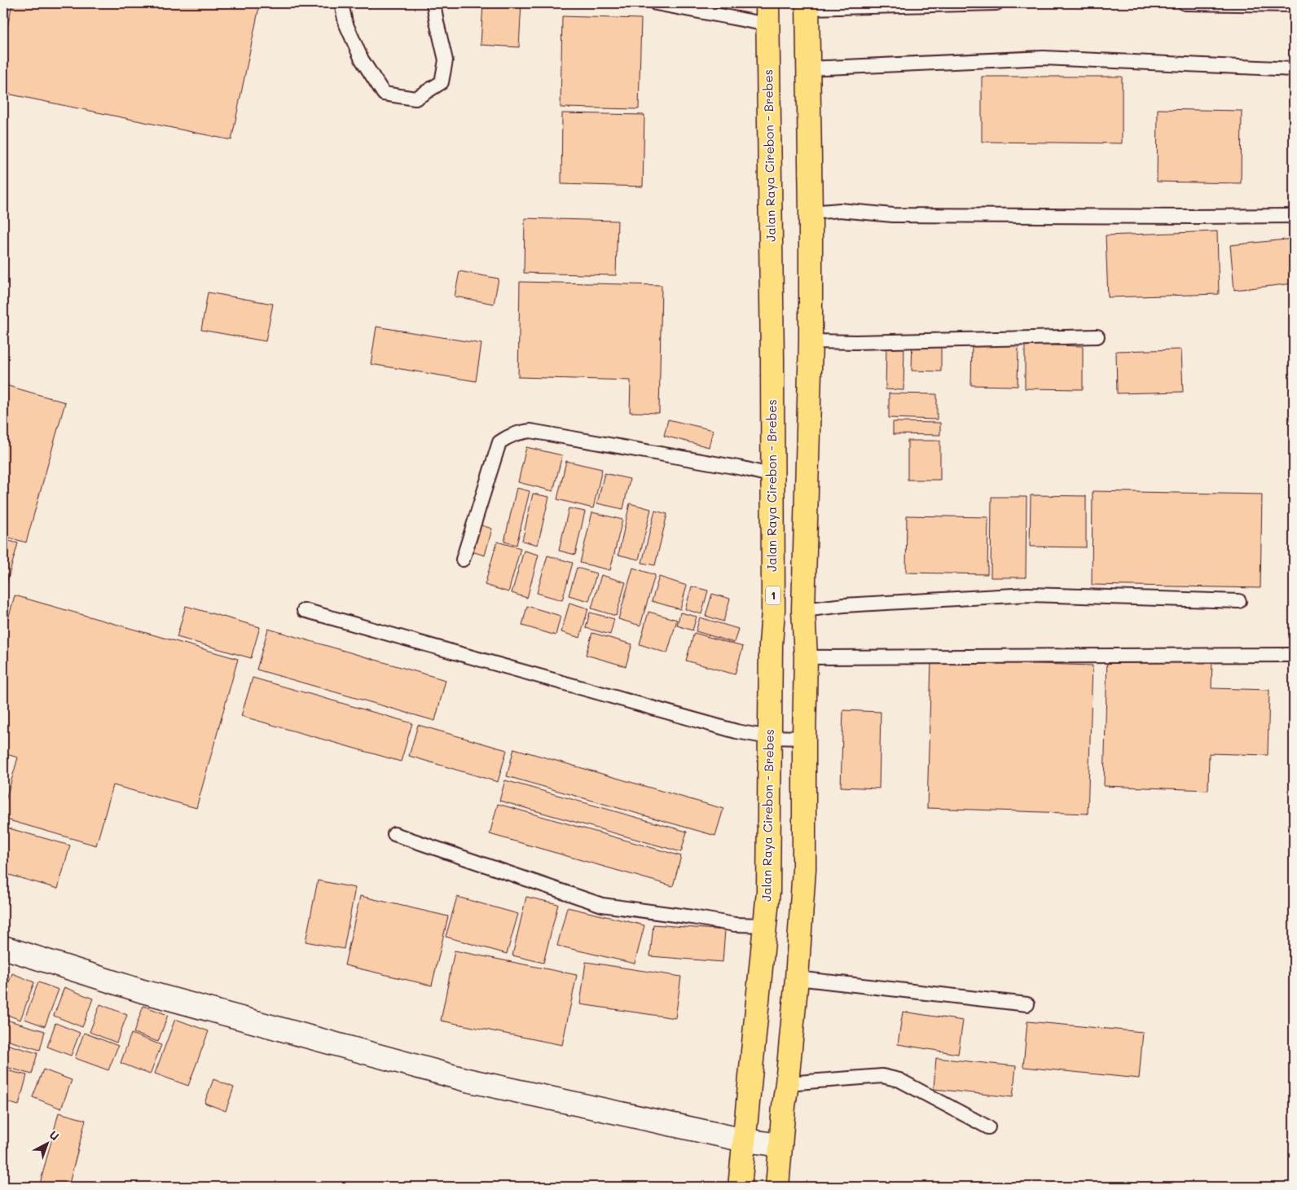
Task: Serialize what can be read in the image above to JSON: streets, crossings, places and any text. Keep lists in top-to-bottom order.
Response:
{
  "streets": {
    "highway": ["Jalan Raya Cirebon - Brebes", "1"]
  },
  "north": "top right"
}
